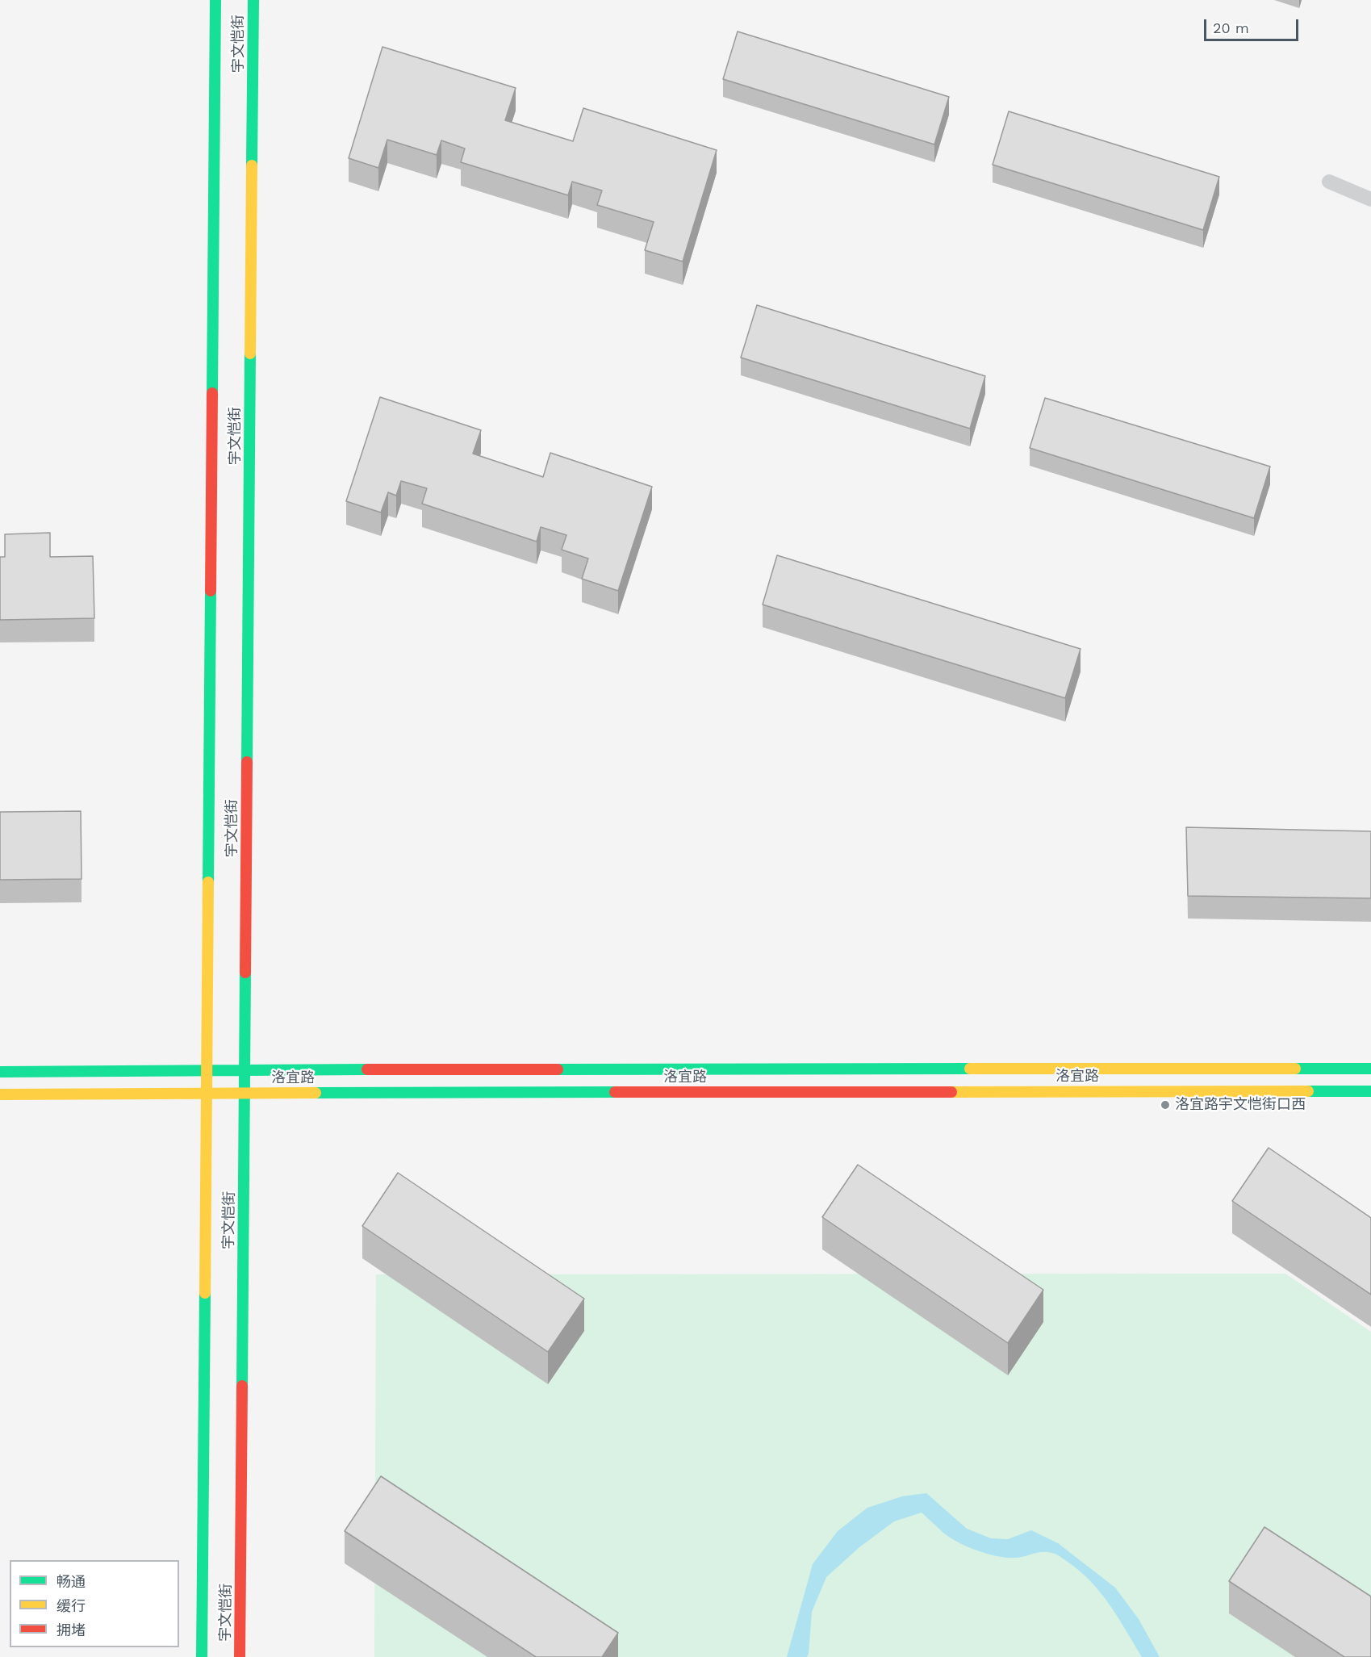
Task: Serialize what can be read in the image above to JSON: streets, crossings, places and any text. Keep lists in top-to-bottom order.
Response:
{
  "streets": {
    "street": ["宇文恺街", "洛宜路"]
  },
  "crossings": [
    ["宇文恺街", "洛宜路"]
  ],
  "places": ["洛宜路宇文恺街口西"],
  "legend": ["畅通", "缓行", "拥堵"],
  "scale_bar": "20 m"
}
